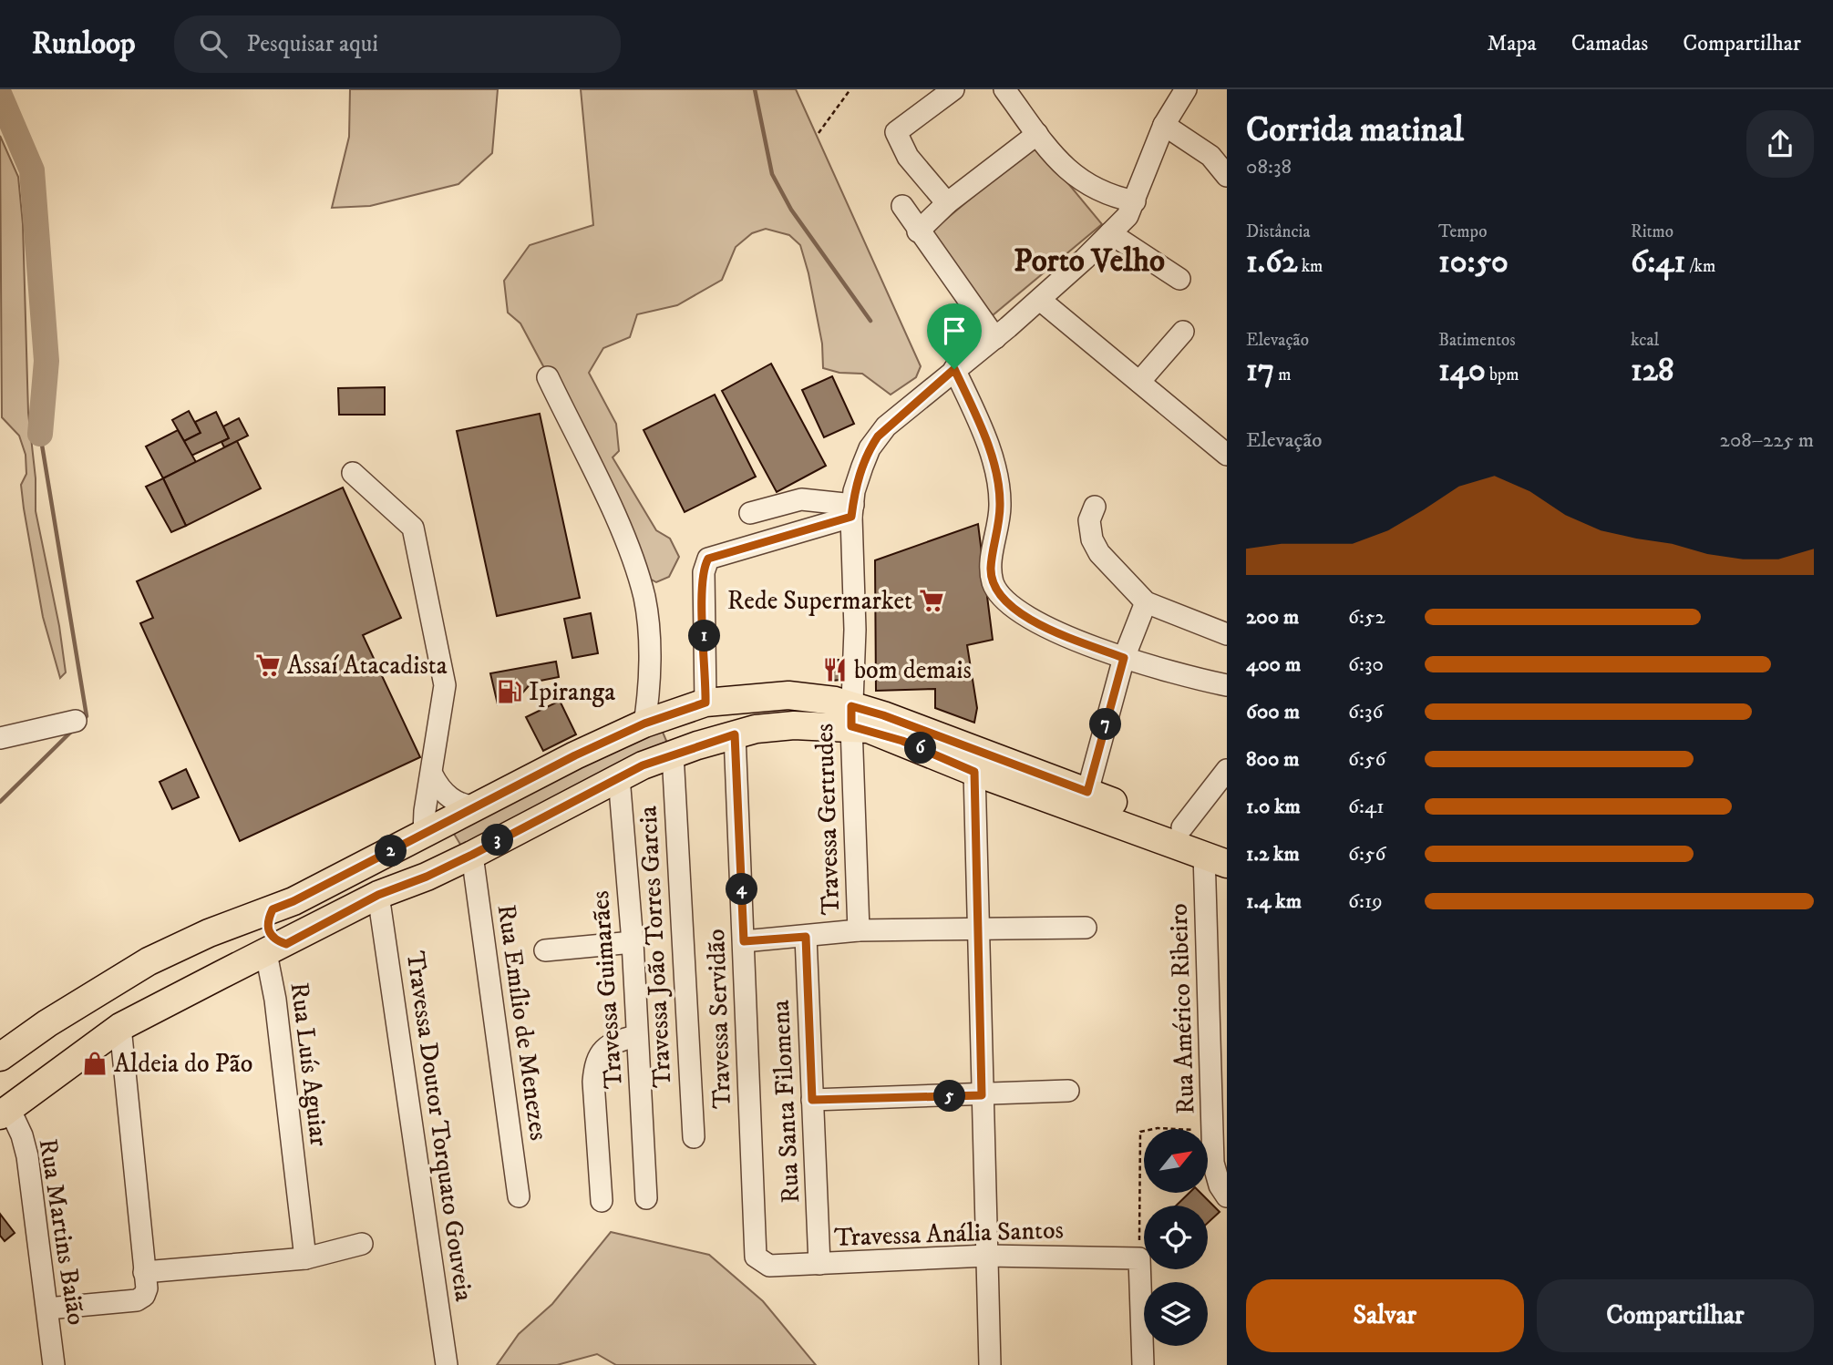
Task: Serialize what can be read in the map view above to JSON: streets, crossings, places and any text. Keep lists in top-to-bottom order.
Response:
{
  "streets": {
    "street": [
      "Travessa Gertrudes",
      "Travessa João Torres Garcia",
      "Travessa Guimarães",
      "Rua Américo Ribeiro",
      "Travessa Servidão",
      "Rua Emílio de Menezes",
      "Rua Luís Aguiar",
      "Rua Santa Filomena",
      "Travessa Doutor Torquato Gouveia",
      "Rua Martins Baião",
      "Travessa Anália Santos"
    ]
  },
  "crossings": [
    ["Travessa Servidão", "Travessa Anália Santos"],
    ["Rua Santa Filomena", "Travessa Anália Santos"]
  ],
  "districts": ["Porto Velho"],
  "places": {
    "supermarket": ["Rede Supermarket", "Assaí Atacadista"],
    "restaurant": ["bom demais"],
    "fuel station": ["Ipiranga"],
    "shop": ["Aldeia do Pão"]
  },
  "north": "top right",
  "page": {
    "header": "Runloop",
    "search": "Pesquisar aqui",
    "nav": ["Mapa", "Camadas", "Compartilhar"],
    "heading": ["Corrida matinal", "08:38"],
    "stats": [
      ["Distância", "1.62 km"],
      ["Tempo", "10:50"],
      ["Ritmo", "6:41 /km"],
      ["Elevação", "17 m"],
      ["Batimentos", "140 bpm"],
      ["kcal", "128"]
    ],
    "chart": ["Elevação", "208–225 m"],
    "list": [
      {
        "name": "200 m",
        "note": "6:52"
      },
      {
        "name": "400 m",
        "note": "6:30"
      },
      {
        "name": "600 m",
        "note": "6:36"
      },
      {
        "name": "800 m",
        "note": "6:56"
      },
      {
        "name": "1.0 km",
        "note": "6:41"
      },
      {
        "name": "1.2 km",
        "note": "6:56"
      },
      {
        "name": "1.4 km",
        "note": "6:19"
      }
    ],
    "pins": [
      "1",
      "7",
      "6",
      "3",
      "2",
      "4",
      "5"
    ],
    "buttons": ["Salvar", "Compartilhar"]
  }
}
